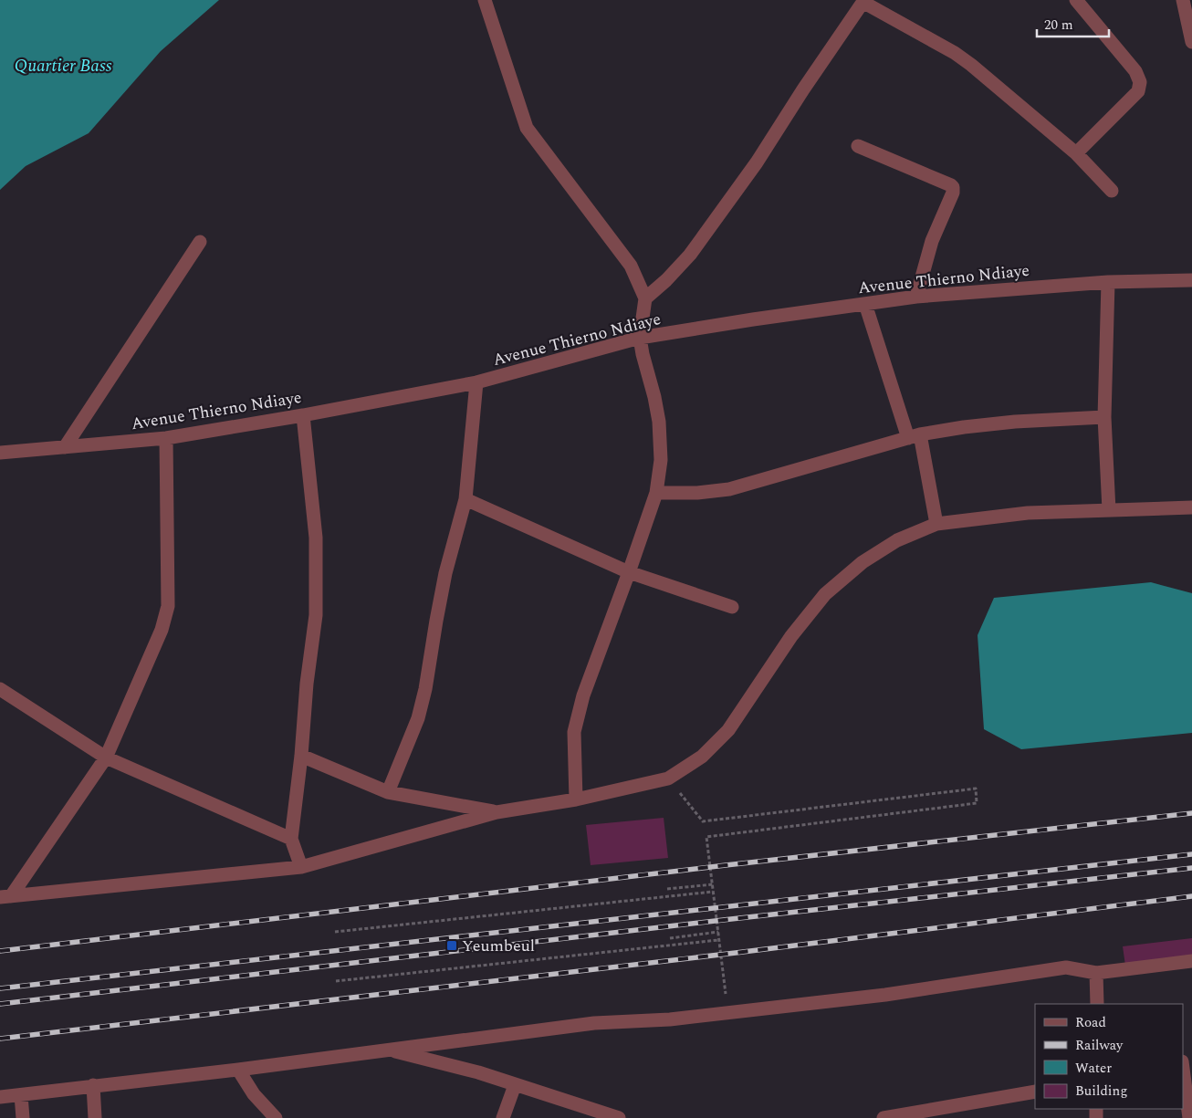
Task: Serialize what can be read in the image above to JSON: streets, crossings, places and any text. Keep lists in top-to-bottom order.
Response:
{
  "streets": {
    "street": ["Avenue Thierno Ndiaye"]
  },
  "water": ["Quartier Bass"],
  "places": {
    "transit": ["Yeumbeul"]
  },
  "legend": [
    "Road",
    "Railway",
    "Water",
    "Building"
  ],
  "scale_bar": "20 m"
}
